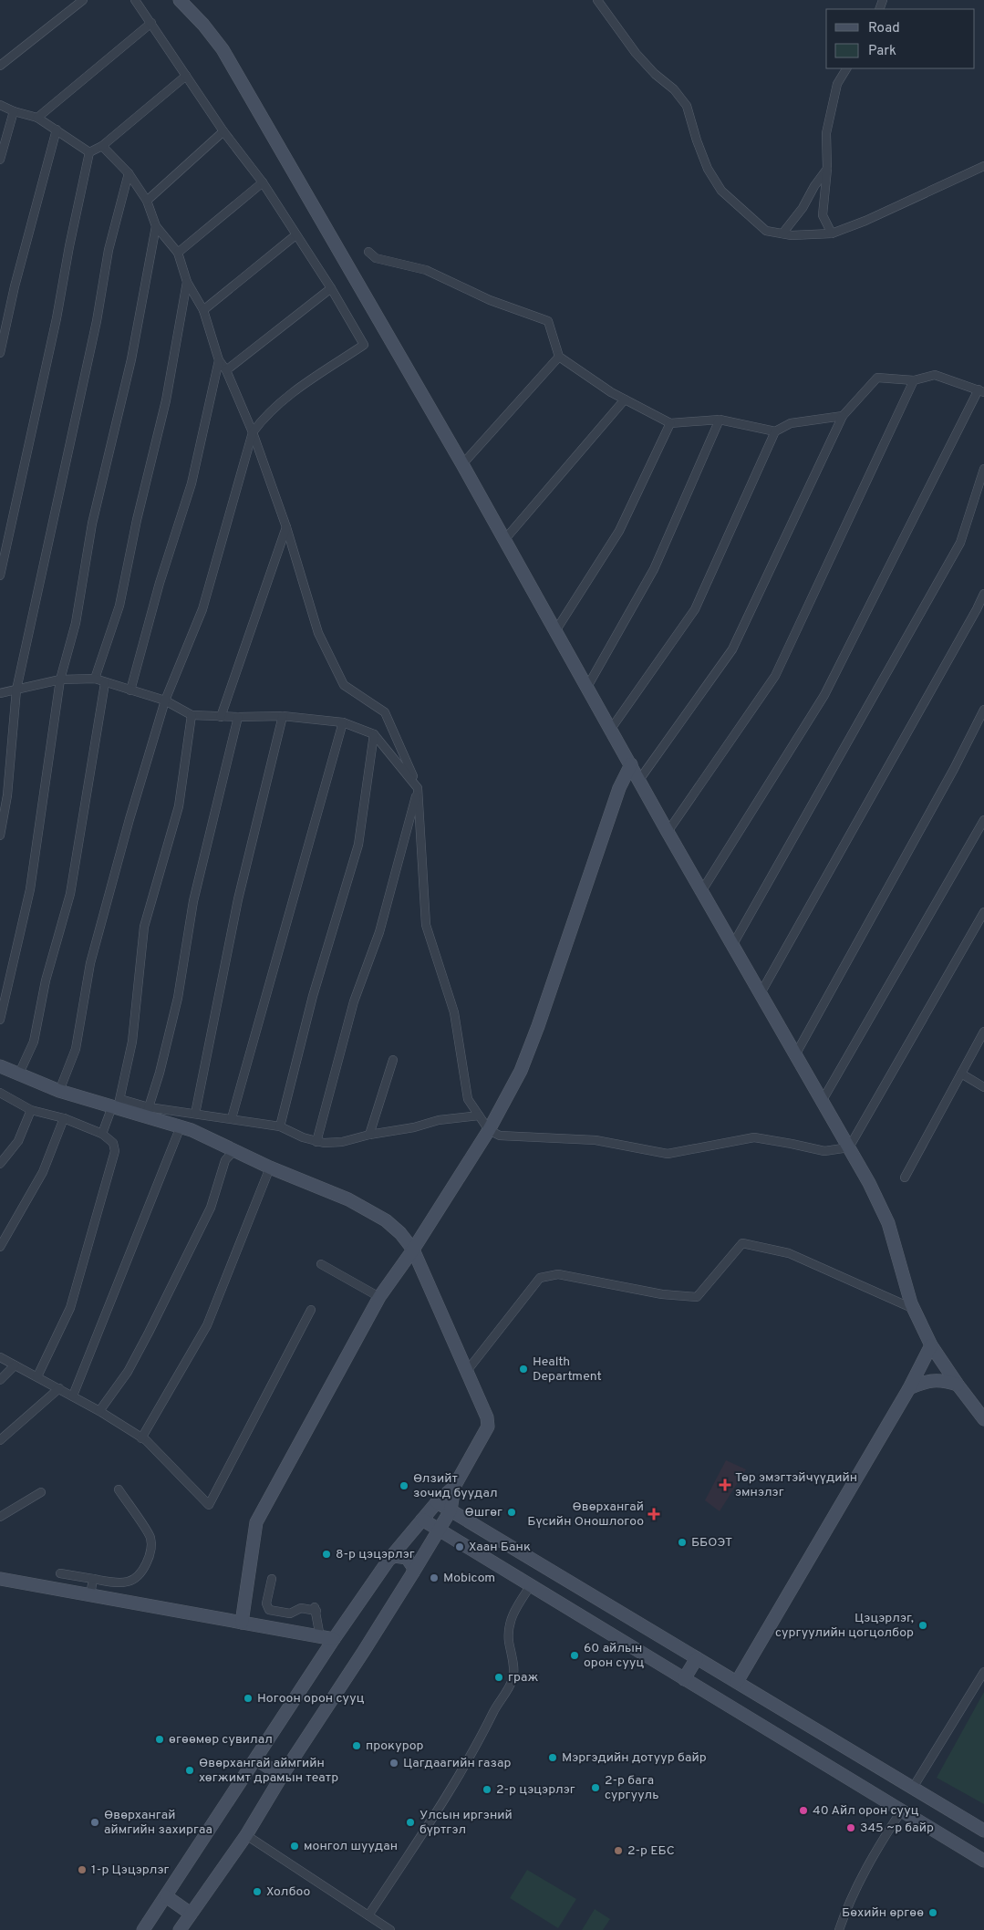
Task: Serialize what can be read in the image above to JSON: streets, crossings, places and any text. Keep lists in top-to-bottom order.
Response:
{
  "places": {
    "other": [
      "Health Department",
      "Өлзийт зочид буудал",
      "Өшгөг",
      "ББОЭТ",
      "Хаан Банк",
      "8-р цэцэрлэг",
      "Mobicom",
      "Цэцэрлэг, сургуулийн цогцолбор",
      "60 айлын орон сууц",
      "граж",
      "Ногоон орон сууц",
      "өгөөмөр сувилал",
      "прокурор",
      "Мэргэдийн дотуур байр",
      "Цагдаагийн газар",
      "Өвөрхангай аймгийн хөгжимт драмын театр",
      "2-р бага сургууль",
      "2-р цэцэрлэг",
      "40 Айл орон сууц",
      "Өвөрхангай аймгийн захиргаа",
      "Улсын иргэний бүртгэл",
      "345 ~р байр",
      "монгол шуудан",
      "2-р ЕБС",
      "1-р Цэцэрлэг",
      "Холбоо",
      "Бөхийн өргөө"
    ],
    "health": ["Төр эмэгтэйчүүдийн эмнэлэг", "Өвөрхангай Бүсийн Оношлогоо"]
  },
  "legend": ["Road", "Park"]
}
